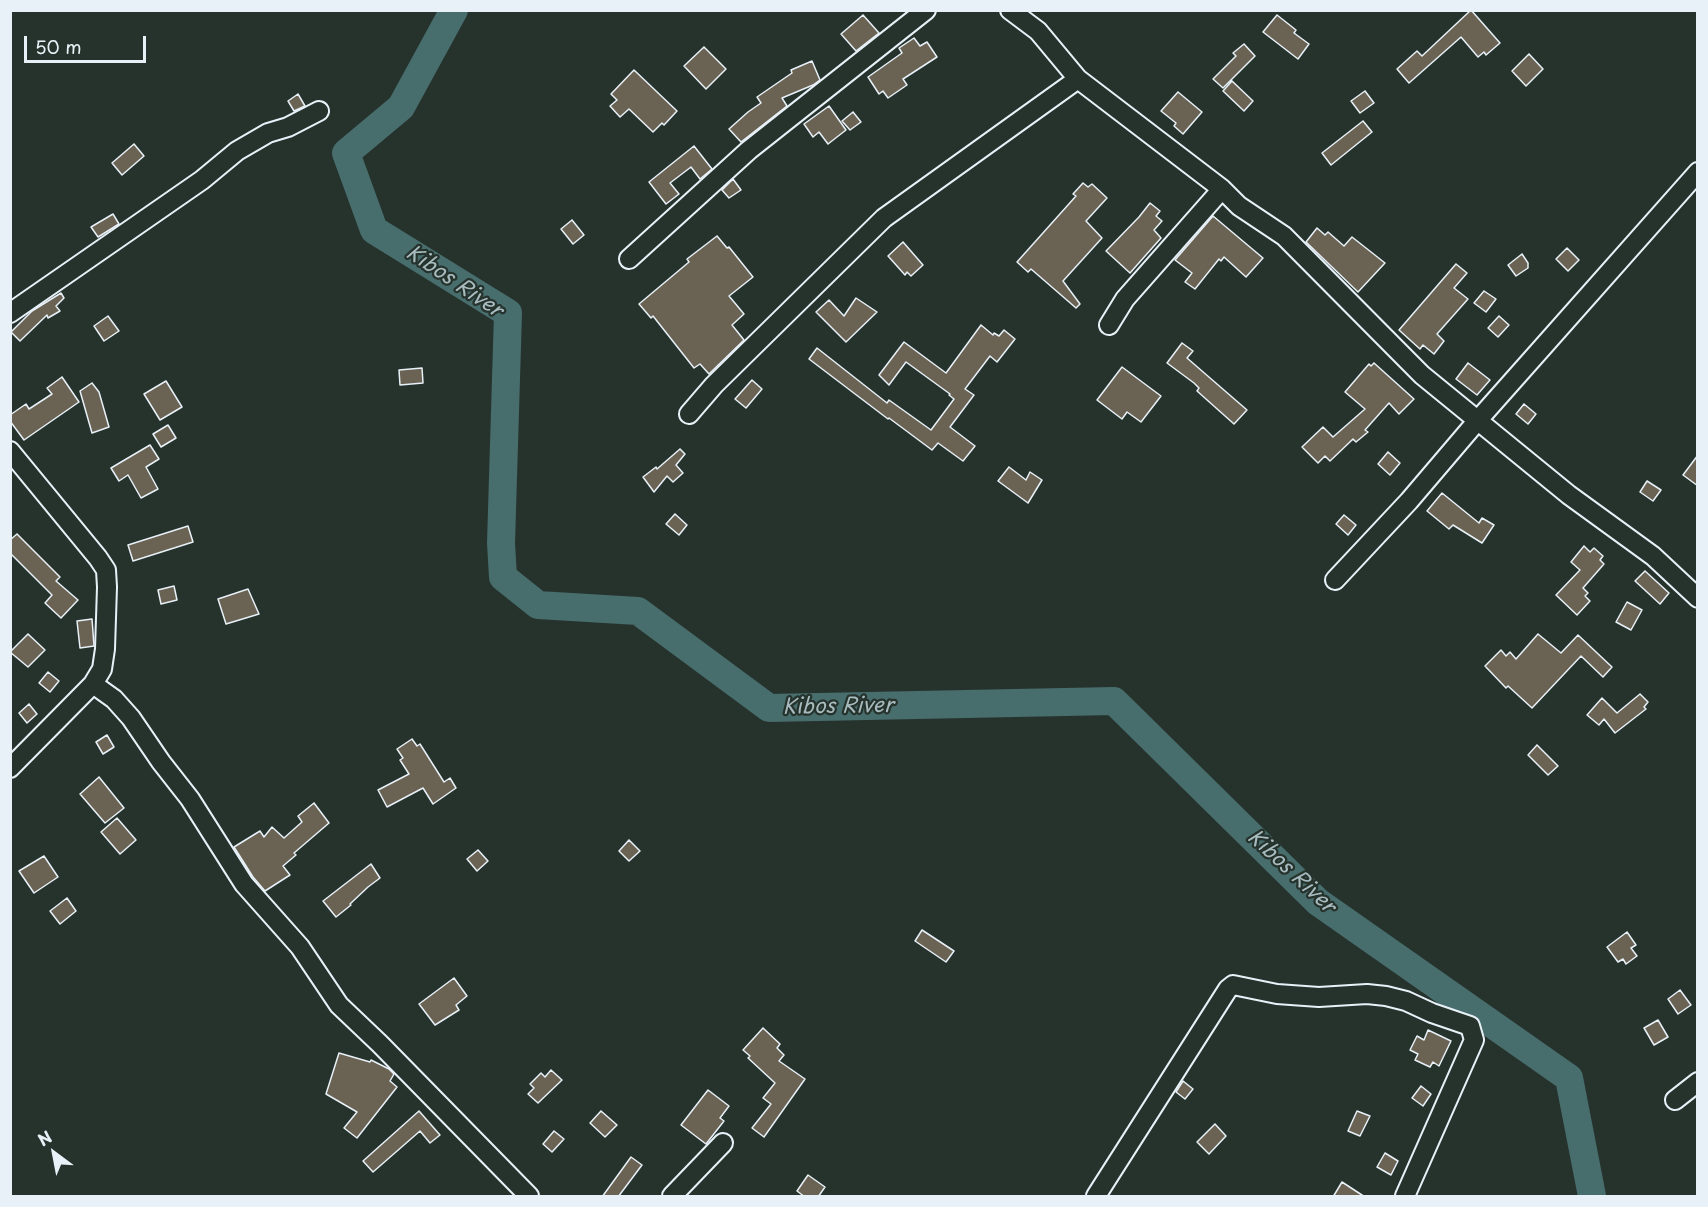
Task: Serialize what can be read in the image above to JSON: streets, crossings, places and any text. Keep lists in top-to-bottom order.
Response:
{
  "water": ["Kibos River"],
  "scale_bar": "50 m",
  "north": "top left"
}
